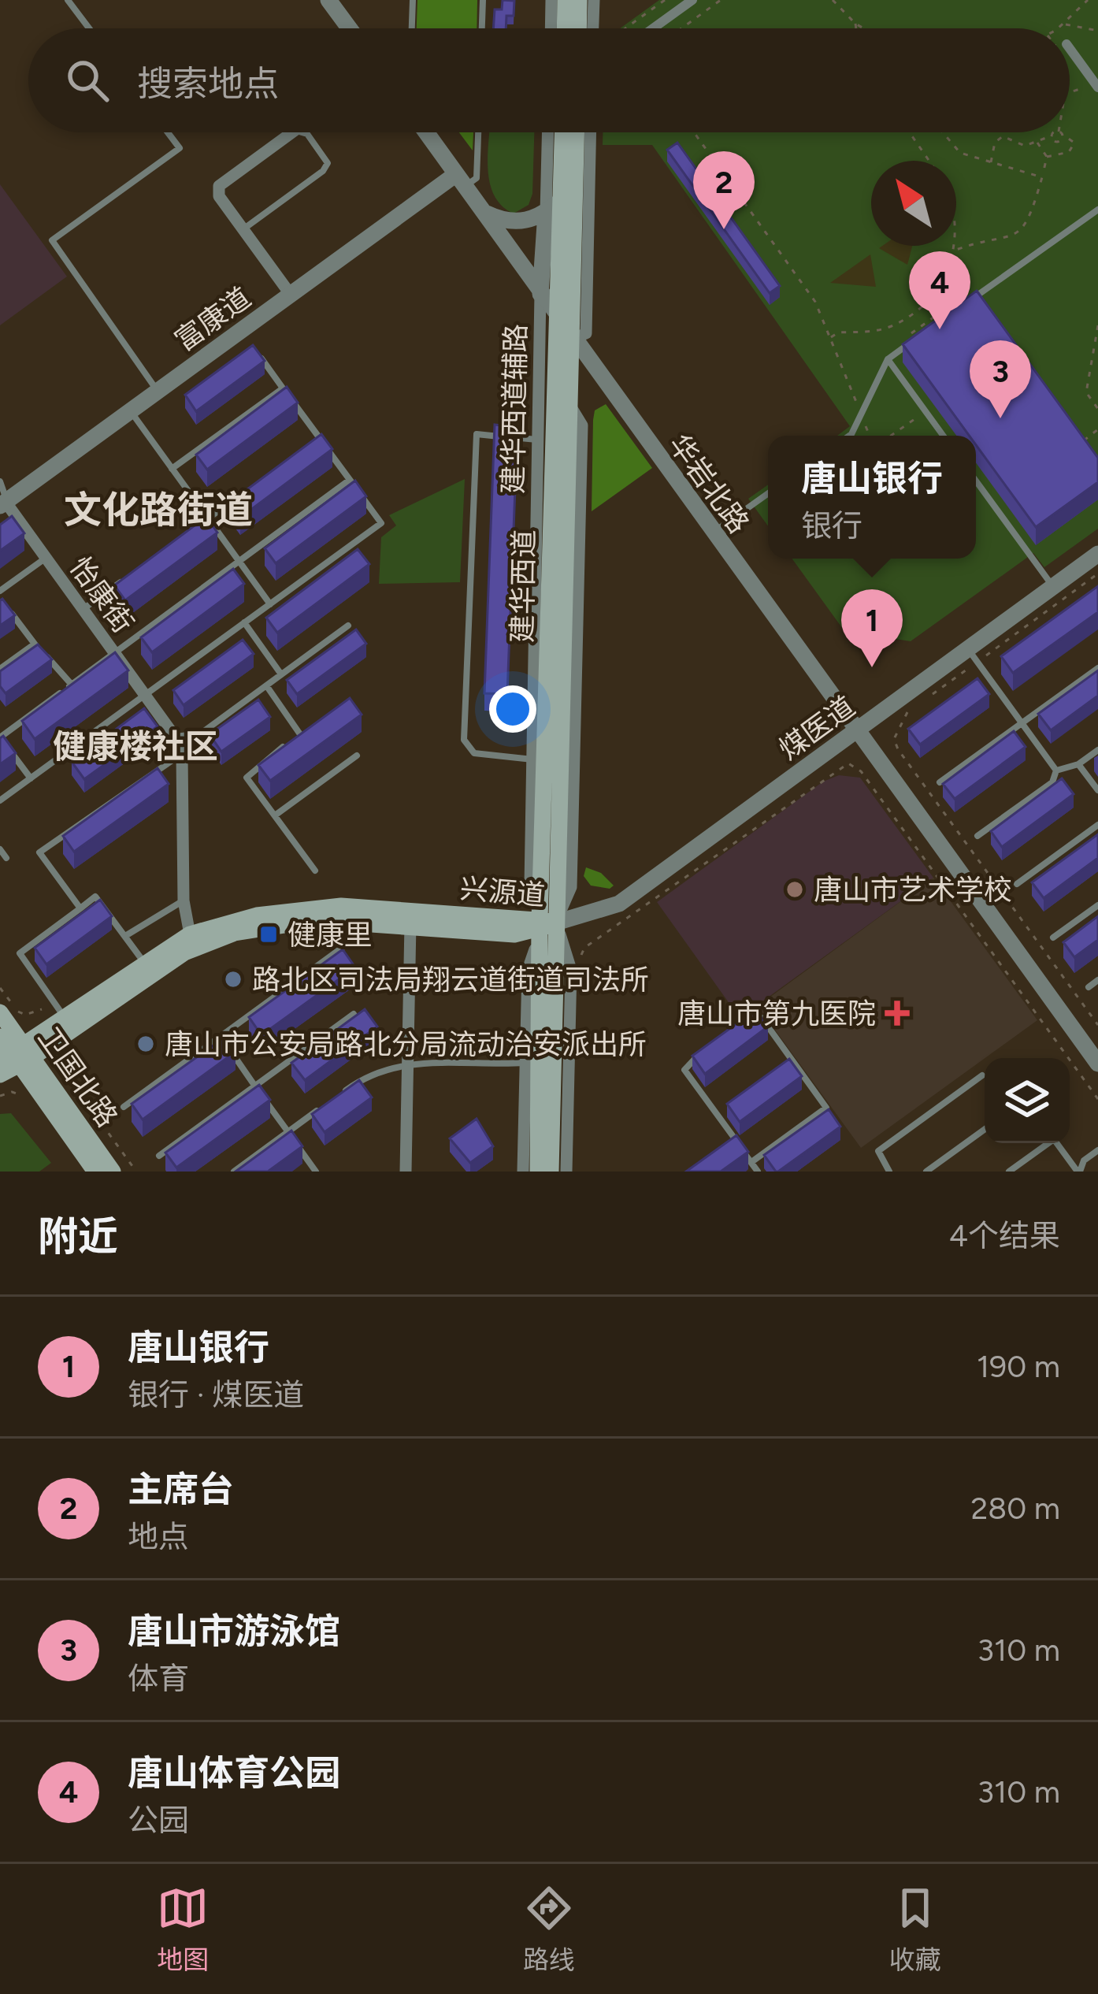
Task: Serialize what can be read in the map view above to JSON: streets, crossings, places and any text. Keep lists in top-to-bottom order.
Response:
{
  "streets": {
    "main road": ["建华西道", "兴源道", "卫国北路"],
    "street": [
      "富康道",
      "建华西道辅路",
      "华岩北路",
      "怡康街",
      "煤医道"
    ]
  },
  "crossings": [
    ["富康道", "华岩北路"],
    ["富康道", "怡康街"],
    ["建华西道辅路", "华岩北路"],
    ["建华西道辅路", "建华西道"],
    ["华岩北路", "建华西道"],
    ["华岩北路", "煤医道"],
    ["建华西道", "煤医道"],
    ["建华西道", "兴源道"],
    ["怡康街", "兴源道"],
    ["煤医道", "兴源道"],
    ["兴源道", "卫国北路"]
  ],
  "districts": ["文化路街道", "健康楼社区"],
  "places": {
    "other": ["唐山市艺术学校", "路北区司法局翔云道街道司法所", "唐山市公安局路北分局流动治安派出所"],
    "transit": ["健康里"],
    "health": ["唐山市第九医院"]
  },
  "north": "top left",
  "page": {
    "search": "搜索地点",
    "pins": [
      "2",
      "4",
      "3",
      "1"
    ],
    "popup": ["唐山银行", "银行"],
    "heading": ["附近", "4个结果"],
    "list": [
      {
        "mark": "1",
        "name": "唐山银行",
        "note": "银行 · 煤医道",
        "value": "190 m"
      },
      {
        "mark": "2",
        "name": "主席台",
        "note": "地点",
        "value": "280 m"
      },
      {
        "mark": "3",
        "name": "唐山市游泳馆",
        "note": "体育",
        "value": "310 m"
      },
      {
        "mark": "4",
        "name": "唐山体育公园",
        "note": "公园",
        "value": "310 m"
      }
    ],
    "nav": ["地图", "路线", "收藏"]
  }
}
